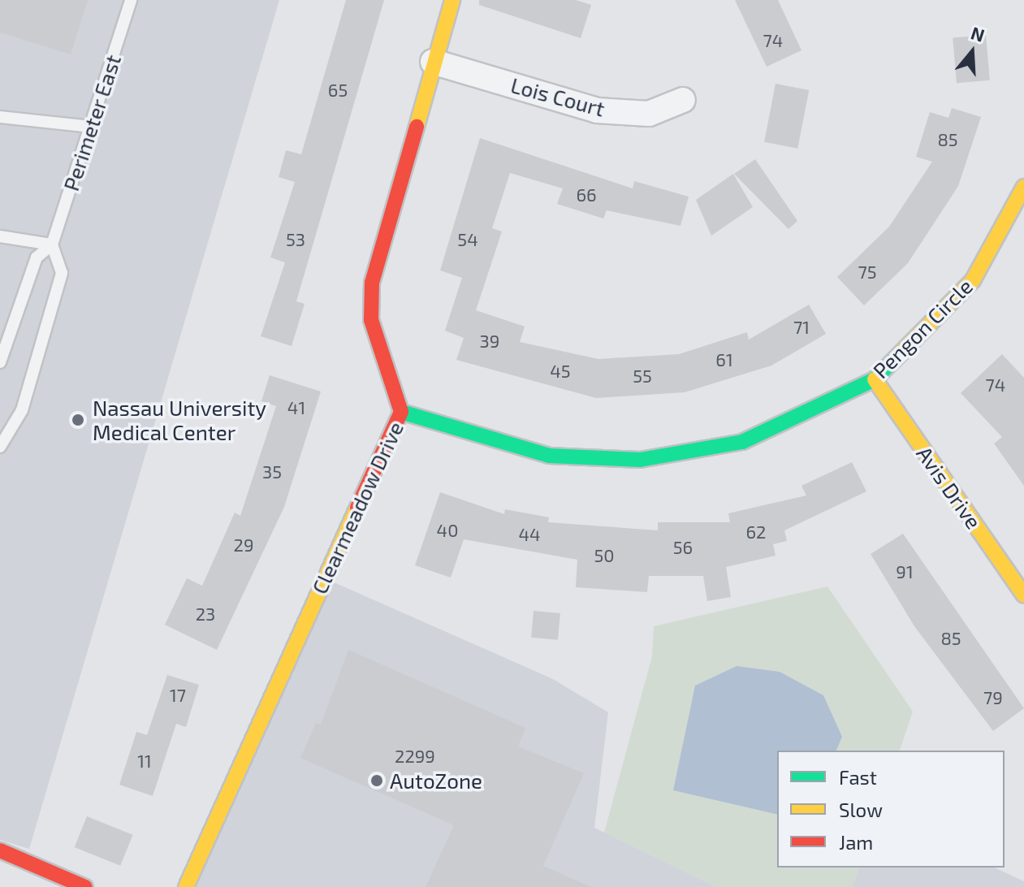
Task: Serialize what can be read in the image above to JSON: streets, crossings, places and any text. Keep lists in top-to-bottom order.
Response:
{
  "streets": {
    "street": [
      "Lois Court",
      "Pengon Circle",
      "Avis Drive",
      "Clearmeadow Drive"
    ],
    "lane": ["Perimeter East"]
  },
  "crossings": [
    ["Lois Court", "Clearmeadow Drive"],
    ["Pengon Circle", "Avis Drive"],
    ["Pengon Circle", "Clearmeadow Drive"]
  ],
  "places": ["Nassau University Medical Center", "AutoZone"],
  "house_numbers": [
    "74",
    "65",
    "85",
    "66",
    "53",
    "54",
    "75",
    "71",
    "39",
    "61",
    "45",
    "55",
    "74",
    "41",
    "35",
    "40",
    "62",
    "44",
    "29",
    "56",
    "50",
    "91",
    "23",
    "85",
    "17",
    "79",
    "2299",
    "11"
  ],
  "legend": ["Fast", "Slow", "Jam"],
  "north": "top"
}
